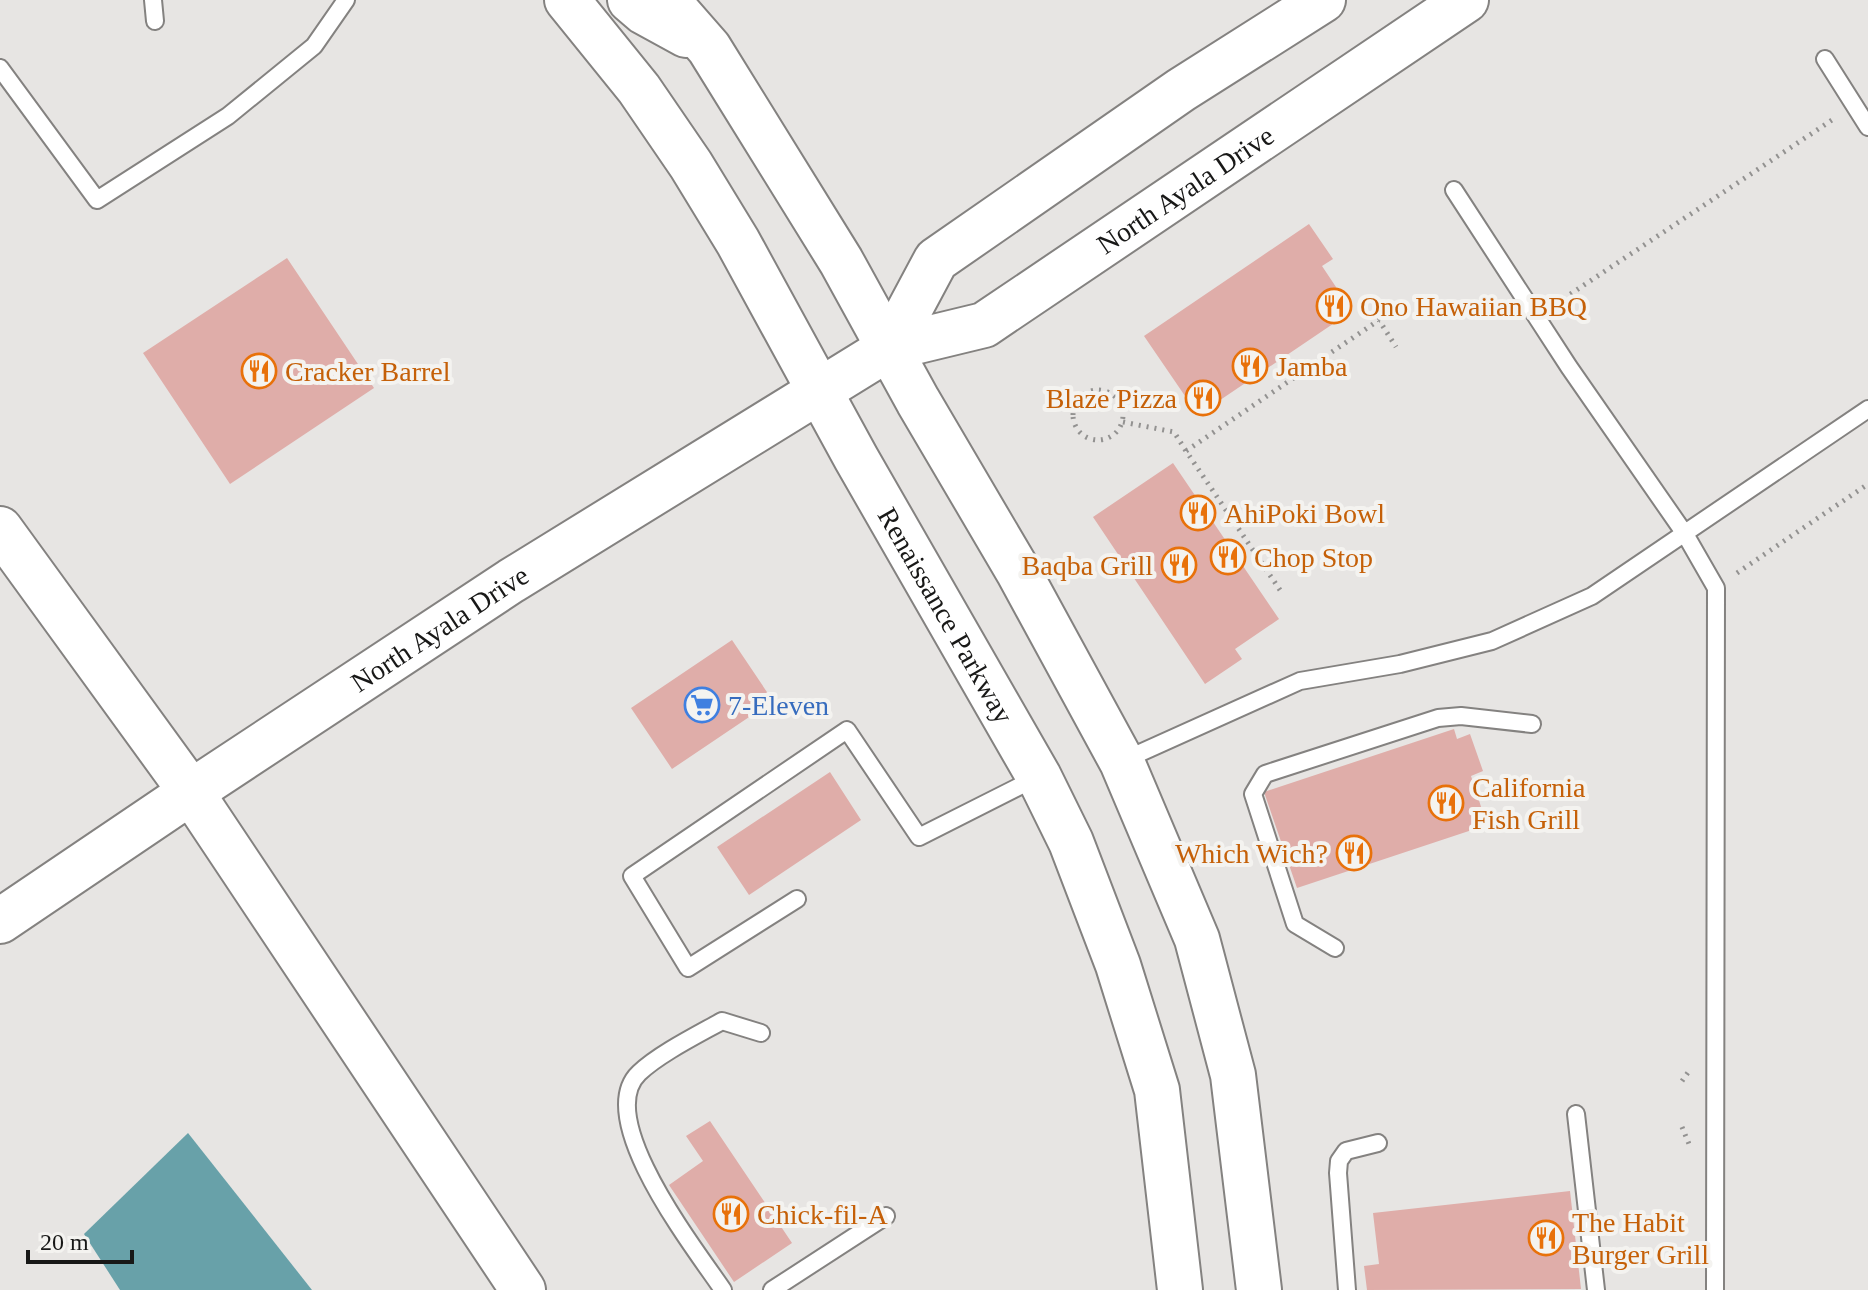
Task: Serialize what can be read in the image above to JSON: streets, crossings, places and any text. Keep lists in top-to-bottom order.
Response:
{
  "streets": {
    "main road": ["North Ayala Drive", "Renaissance Parkway"]
  },
  "crossings": [
    ["North Ayala Drive", "Renaissance Parkway"]
  ],
  "places": {
    "restaurant": [
      "Ono Hawaiian BBQ",
      "Jamba",
      "Cracker Barrel",
      "Blaze Pizza",
      "AhiPoki Bowl",
      "Chop Stop",
      "Baqba Grill",
      "California Fish Grill",
      "Which Wich?",
      "Chick-fil-A",
      "The Habit Burger Grill"
    ],
    "supermarket": ["7-Eleven"]
  },
  "scale_bar": "20 m"
}
